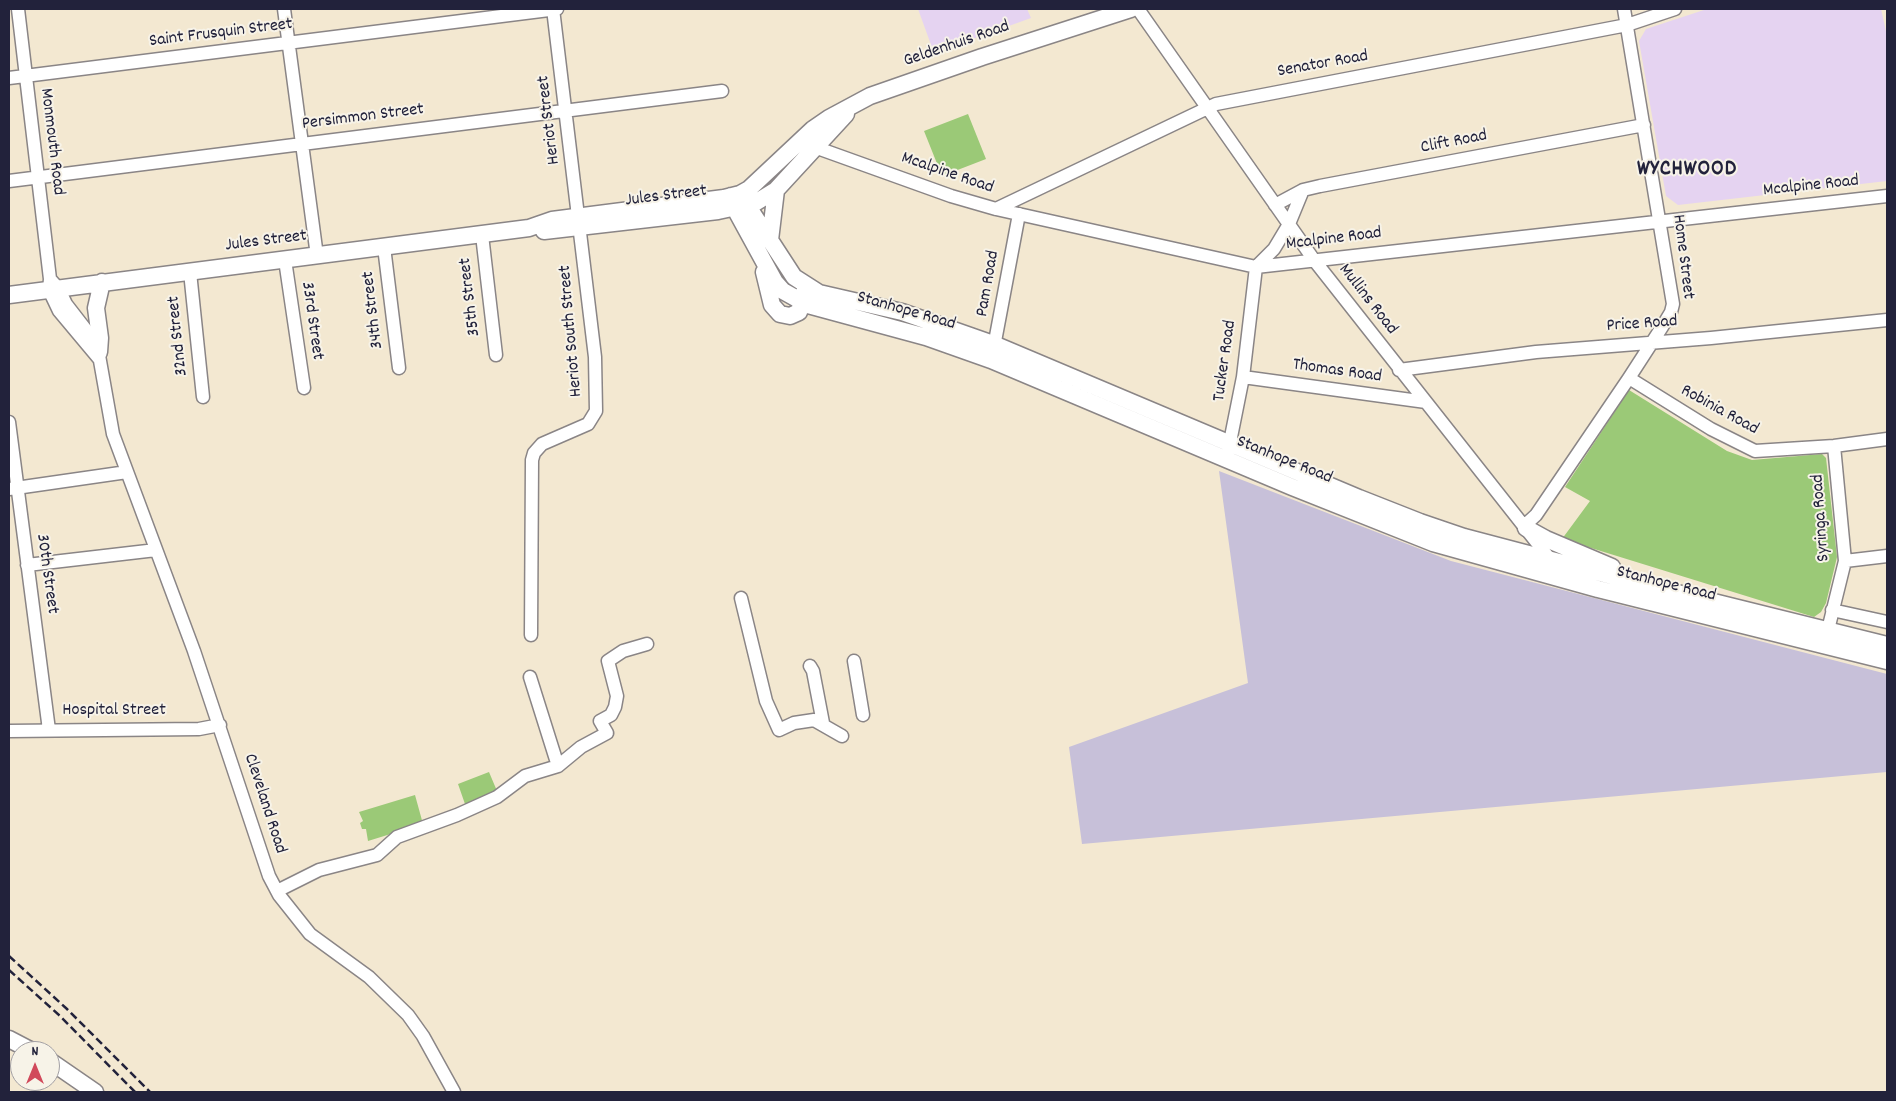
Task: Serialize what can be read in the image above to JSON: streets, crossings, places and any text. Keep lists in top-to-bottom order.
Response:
{
  "streets": {
    "main road": ["Geldenhuis Road", "Jules Street", "Stanhope Road"],
    "street": [
      "Saint Frusquin Street",
      "Senator Road",
      "Persimmon Street",
      "Heriot Street",
      "Monmouth Road",
      "Clift Road",
      "Mcalpine Road",
      "Home Street",
      "Pam Road",
      "35th Street",
      "Mullins Road",
      "34th Street",
      "33rd Street",
      "Price Road",
      "Heriot South Street",
      "32nd Street",
      "Tucker Road",
      "Thomas Road",
      "Robinia Road",
      "Syringa Road",
      "30th Street",
      "Hospital Street",
      "Cleveland Road"
    ]
  },
  "crossings": [
    ["Saint Frusquin Street", "Heriot Street"],
    ["Saint Frusquin Street", "Monmouth Road"],
    ["Geldenhuis Road", "Mcalpine Road"],
    ["Geldenhuis Road", "Jules Street"],
    ["Geldenhuis Road", "Stanhope Road"],
    ["Senator Road", "Mcalpine Road"],
    ["Senator Road", "Home Street"],
    ["Senator Road", "Mullins Road"],
    ["Persimmon Street", "Heriot Street"],
    ["Persimmon Street", "Monmouth Road"],
    ["Heriot Street", "Jules Street"],
    ["Heriot Street", "Heriot South Street"],
    ["Monmouth Road", "Jules Street"],
    ["Monmouth Road", "Cleveland Road"],
    ["Clift Road", "Home Street"],
    ["Clift Road", "Mullins Road"],
    ["Mcalpine Road", "Home Street"],
    ["Mcalpine Road", "Pam Road"],
    ["Mcalpine Road", "Mullins Road"],
    ["Mcalpine Road", "Tucker Road"],
    ["Jules Street", "35th Street"],
    ["Jules Street", "34th Street"],
    ["Jules Street", "Stanhope Road"],
    ["Jules Street", "33rd Street"],
    ["Jules Street", "Heriot South Street"],
    ["Jules Street", "32nd Street"],
    ["Jules Street", "Cleveland Road"],
    ["Home Street", "Mullins Road"],
    ["Home Street", "Price Road"],
    ["Home Street", "Robinia Road"],
    ["Pam Road", "Stanhope Road"],
    ["Mullins Road", "Stanhope Road"],
    ["Mullins Road", "Price Road"],
    ["Mullins Road", "Thomas Road"],
    ["Stanhope Road", "Tucker Road"],
    ["Stanhope Road", "Syringa Road"],
    ["Tucker Road", "Thomas Road"],
    ["Robinia Road", "Syringa Road"],
    ["30th Street", "Hospital Street"],
    ["Hospital Street", "Cleveland Road"]
  ],
  "districts": ["WYCHWOOD"],
  "north": "top"
}
